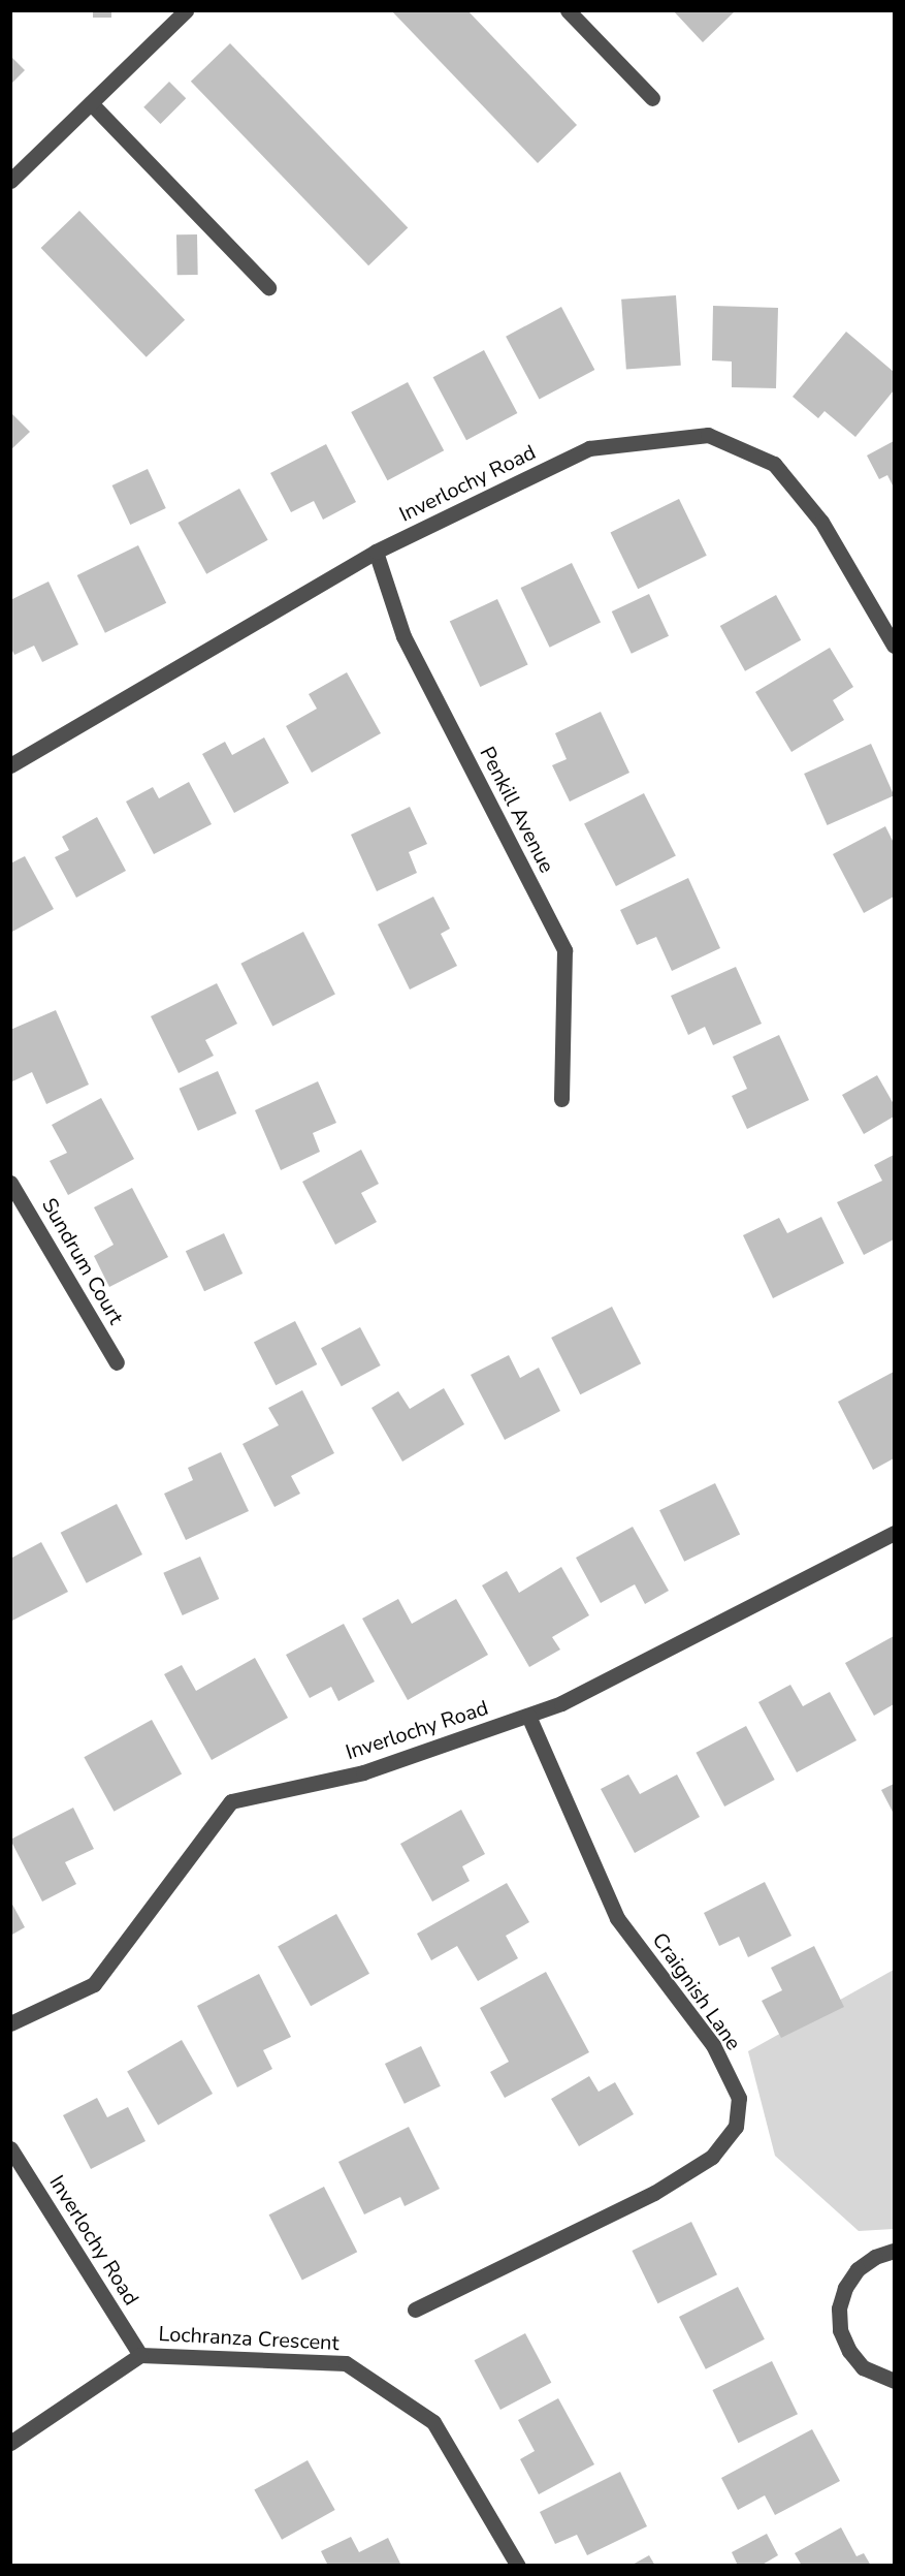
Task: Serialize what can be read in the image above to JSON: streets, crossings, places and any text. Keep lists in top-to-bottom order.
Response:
{
  "streets": {
    "street": [
      "Inverlochy Road",
      "Penkill Avenue",
      "Sundrum Court",
      "Craignish Lane",
      "Lochranza Crescent"
    ]
  },
  "crossings": [
    ["Inverlochy Road", "Penkill Avenue"],
    ["Inverlochy Road", "Craignish Lane"],
    ["Inverlochy Road", "Lochranza Crescent"]
  ]
}
